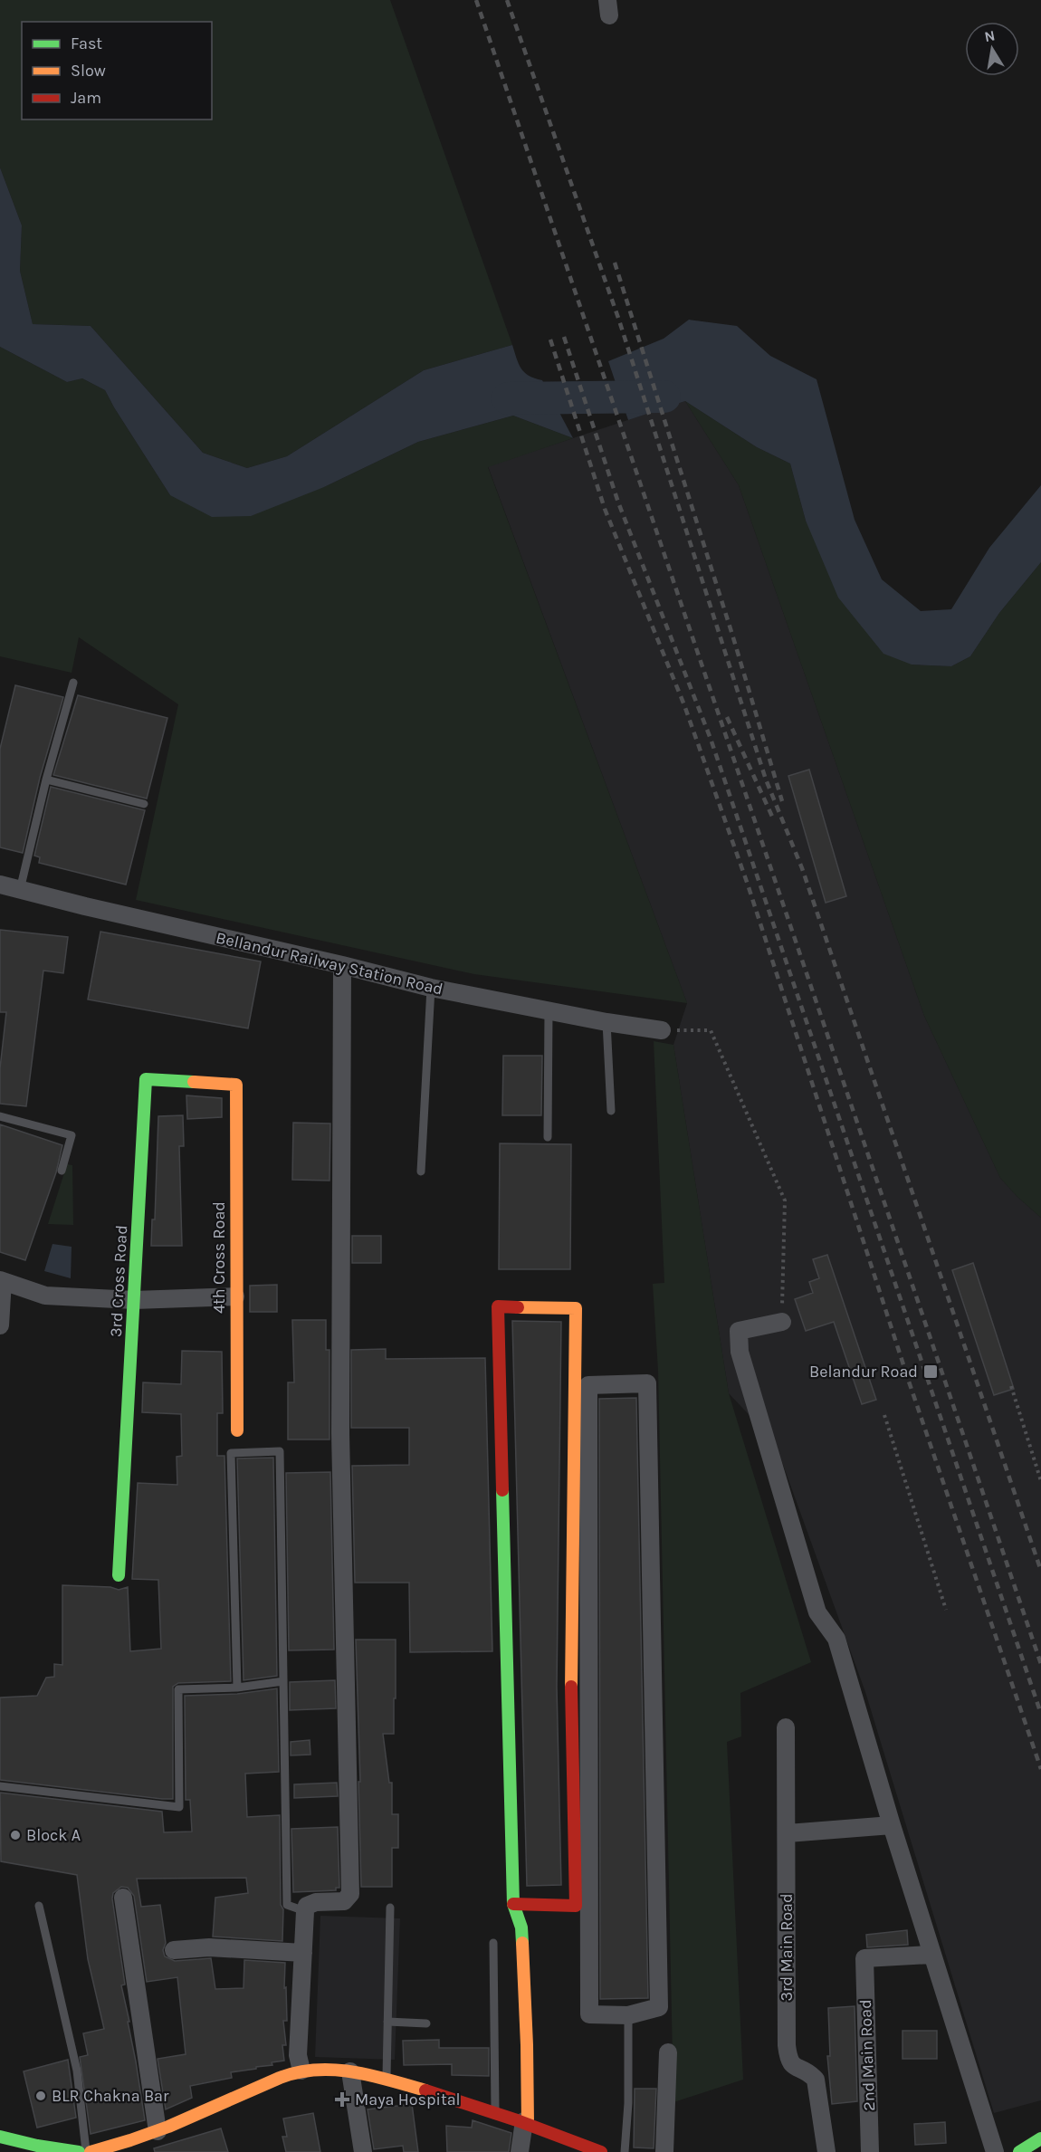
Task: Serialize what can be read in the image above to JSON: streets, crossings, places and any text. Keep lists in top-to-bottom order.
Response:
{
  "streets": {
    "street": [
      "Bellandur Railway Station Road",
      "4th Cross Road",
      "3rd Cross Road",
      "3rd Main Road",
      "2nd Main Road"
    ]
  },
  "crossings": [
    ["4th Cross Road", "3rd Cross Road"]
  ],
  "places": {
    "transit": ["Belandur Road"],
    "other": ["Block A", "BLR Chakna Bar"],
    "health": ["Maya Hospital"]
  },
  "legend": ["Fast", "Slow", "Jam"],
  "north": "top"
}
